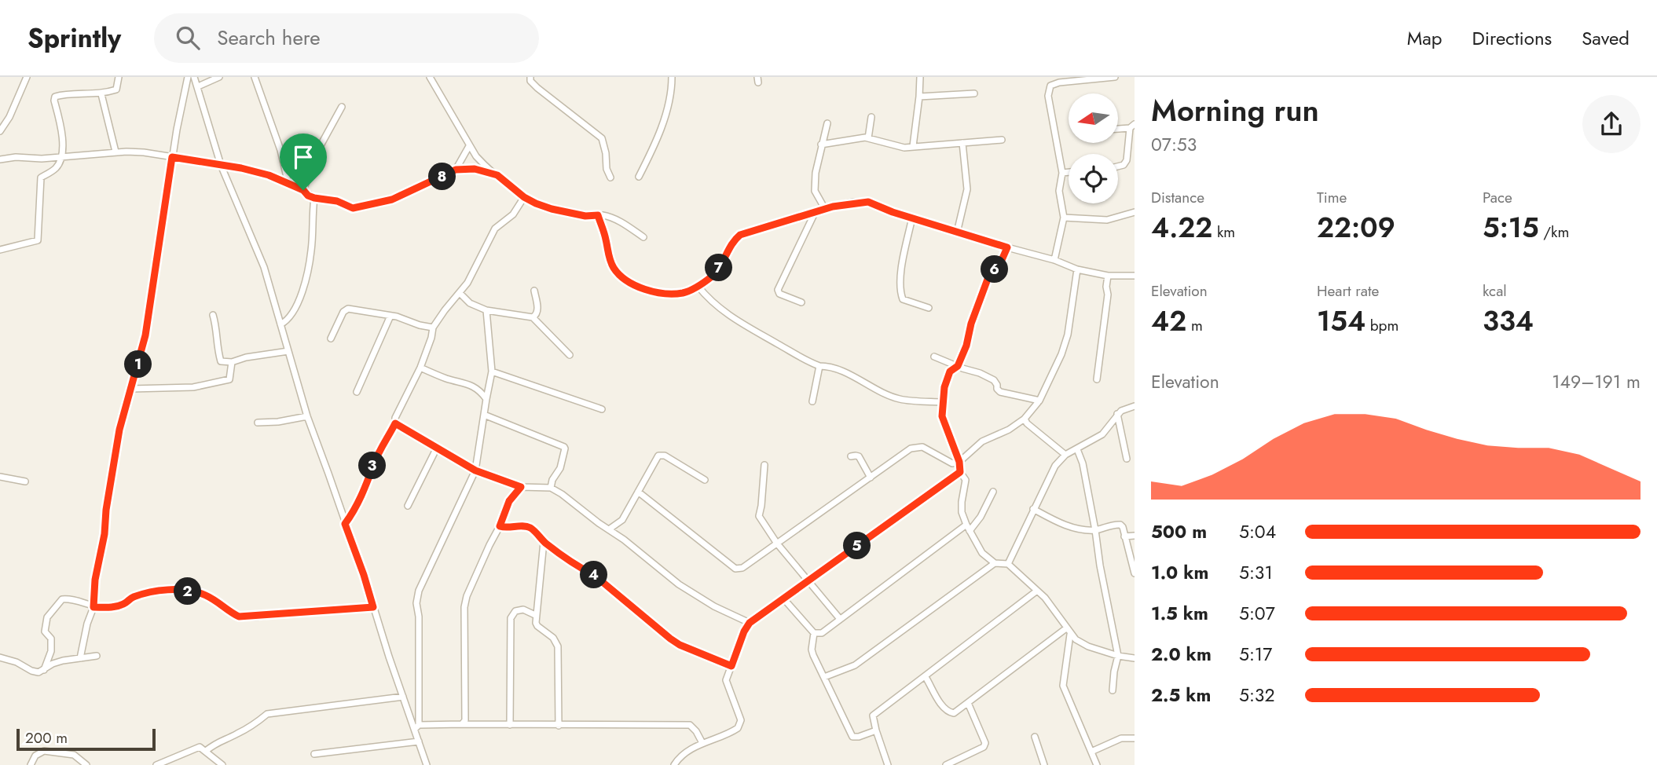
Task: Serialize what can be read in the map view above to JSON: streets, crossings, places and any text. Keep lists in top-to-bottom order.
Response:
{
  "scale_bar": "200 m",
  "north": "left",
  "page": {
    "header": "Sprintly",
    "search": "Search here",
    "nav": ["Map", "Directions", "Saved"],
    "heading": ["Morning run", "07:53"],
    "pins": [
      "8",
      "7",
      "6",
      "1",
      "3",
      "5",
      "4",
      "2"
    ],
    "stats": [
      ["Distance", "4.22 km"],
      ["Time", "22:09"],
      ["Pace", "5:15 /km"],
      ["Elevation", "42 m"],
      ["Heart rate", "154 bpm"],
      ["kcal", "334"]
    ],
    "chart": ["Elevation", "149–191 m"],
    "list": [
      {
        "name": "500 m",
        "note": "5:04"
      },
      {
        "name": "1.0 km",
        "note": "5:31"
      },
      {
        "name": "1.5 km",
        "note": "5:07"
      },
      {
        "name": "2.0 km",
        "note": "5:17"
      },
      {
        "name": "2.5 km",
        "note": "5:32"
      }
    ],
    "scale": "200 m"
  }
}
